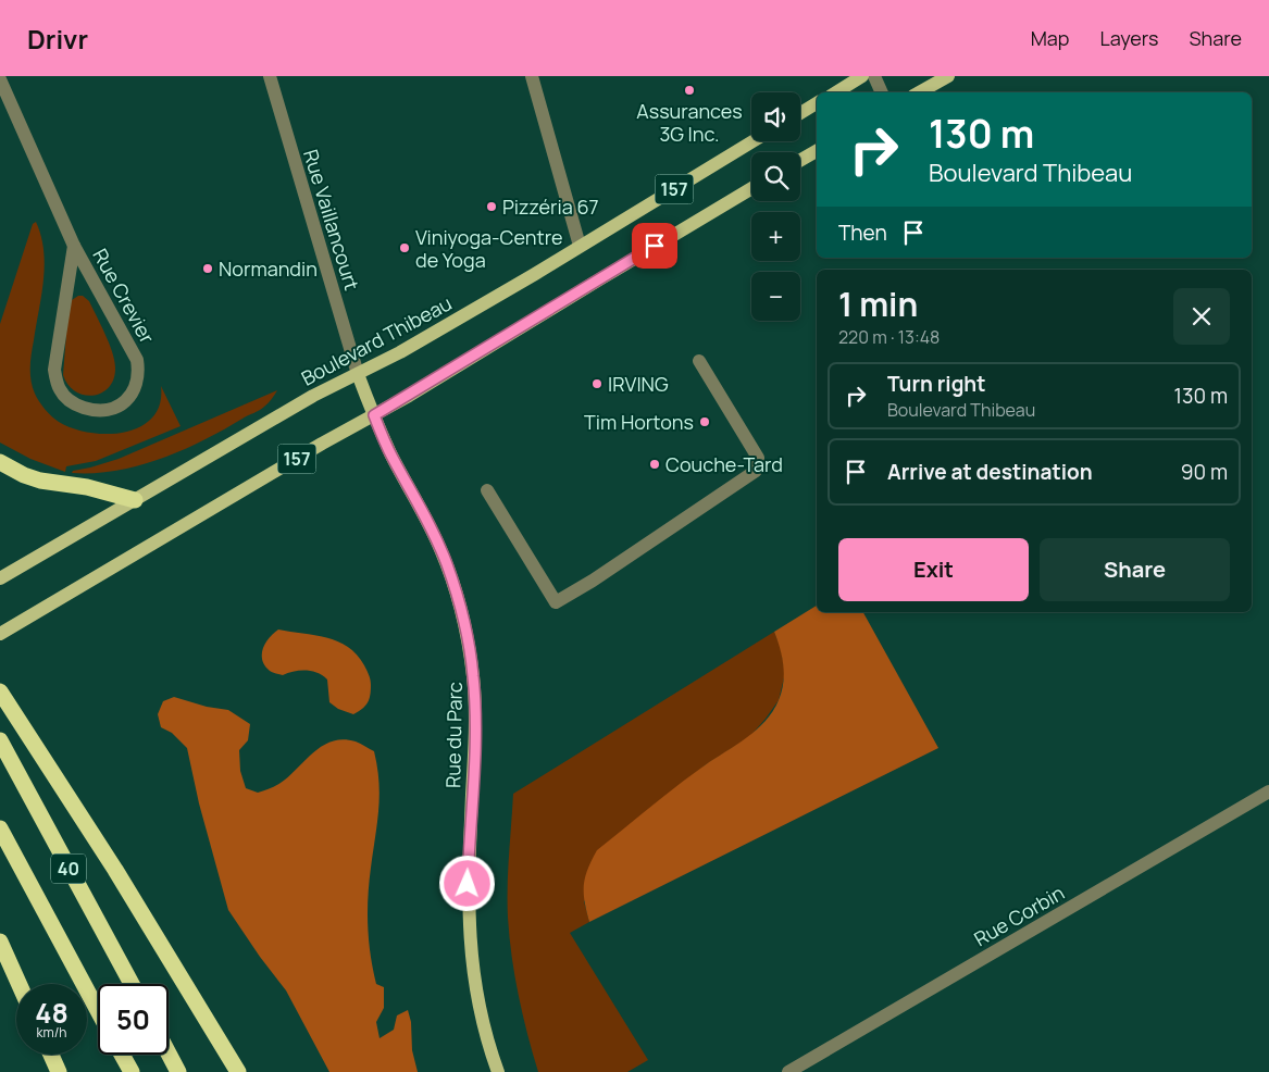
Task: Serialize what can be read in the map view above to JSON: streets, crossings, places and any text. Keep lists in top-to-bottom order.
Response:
{
  "streets": {
    "highway": ["40"],
    "main road": ["157", "Boulevard Thibeau", "Rue du Parc"],
    "street": ["Rue Vaillancourt", "Rue Crevier", "Rue Corbin"]
  },
  "crossings": [
    ["157", "Rue du Parc"],
    ["Rue Vaillancourt", "Boulevard Thibeau"],
    ["Rue Vaillancourt", "Rue du Parc"],
    ["Boulevard Thibeau", "Rue du Parc"]
  ],
  "places": [
    "Assurances 3G Inc.",
    "Pizzéria 67",
    "Viniyoga-Centre de Yoga",
    "Normandin",
    "IRVING",
    "Tim Hortons",
    "Couche-Tard"
  ],
  "page": {
    "header": "Drivr",
    "nav": ["Map", "Layers", "Share"],
    "map_buttons": ["+", "−"],
    "turn": ["130 m", "Boulevard Thibeau"],
    "then": "Then",
    "heading": ["1 min", "220 m · 13:48"],
    "list": [
      {
        "name": "Turn right",
        "note": "Boulevard Thibeau",
        "value": "130 m"
      },
      {
        "name": "Arrive at destination",
        "value": "90 m"
      }
    ],
    "buttons": ["Exit", "Share"],
    "speed": "48 km/h",
    "limit": "50"
  }
}
